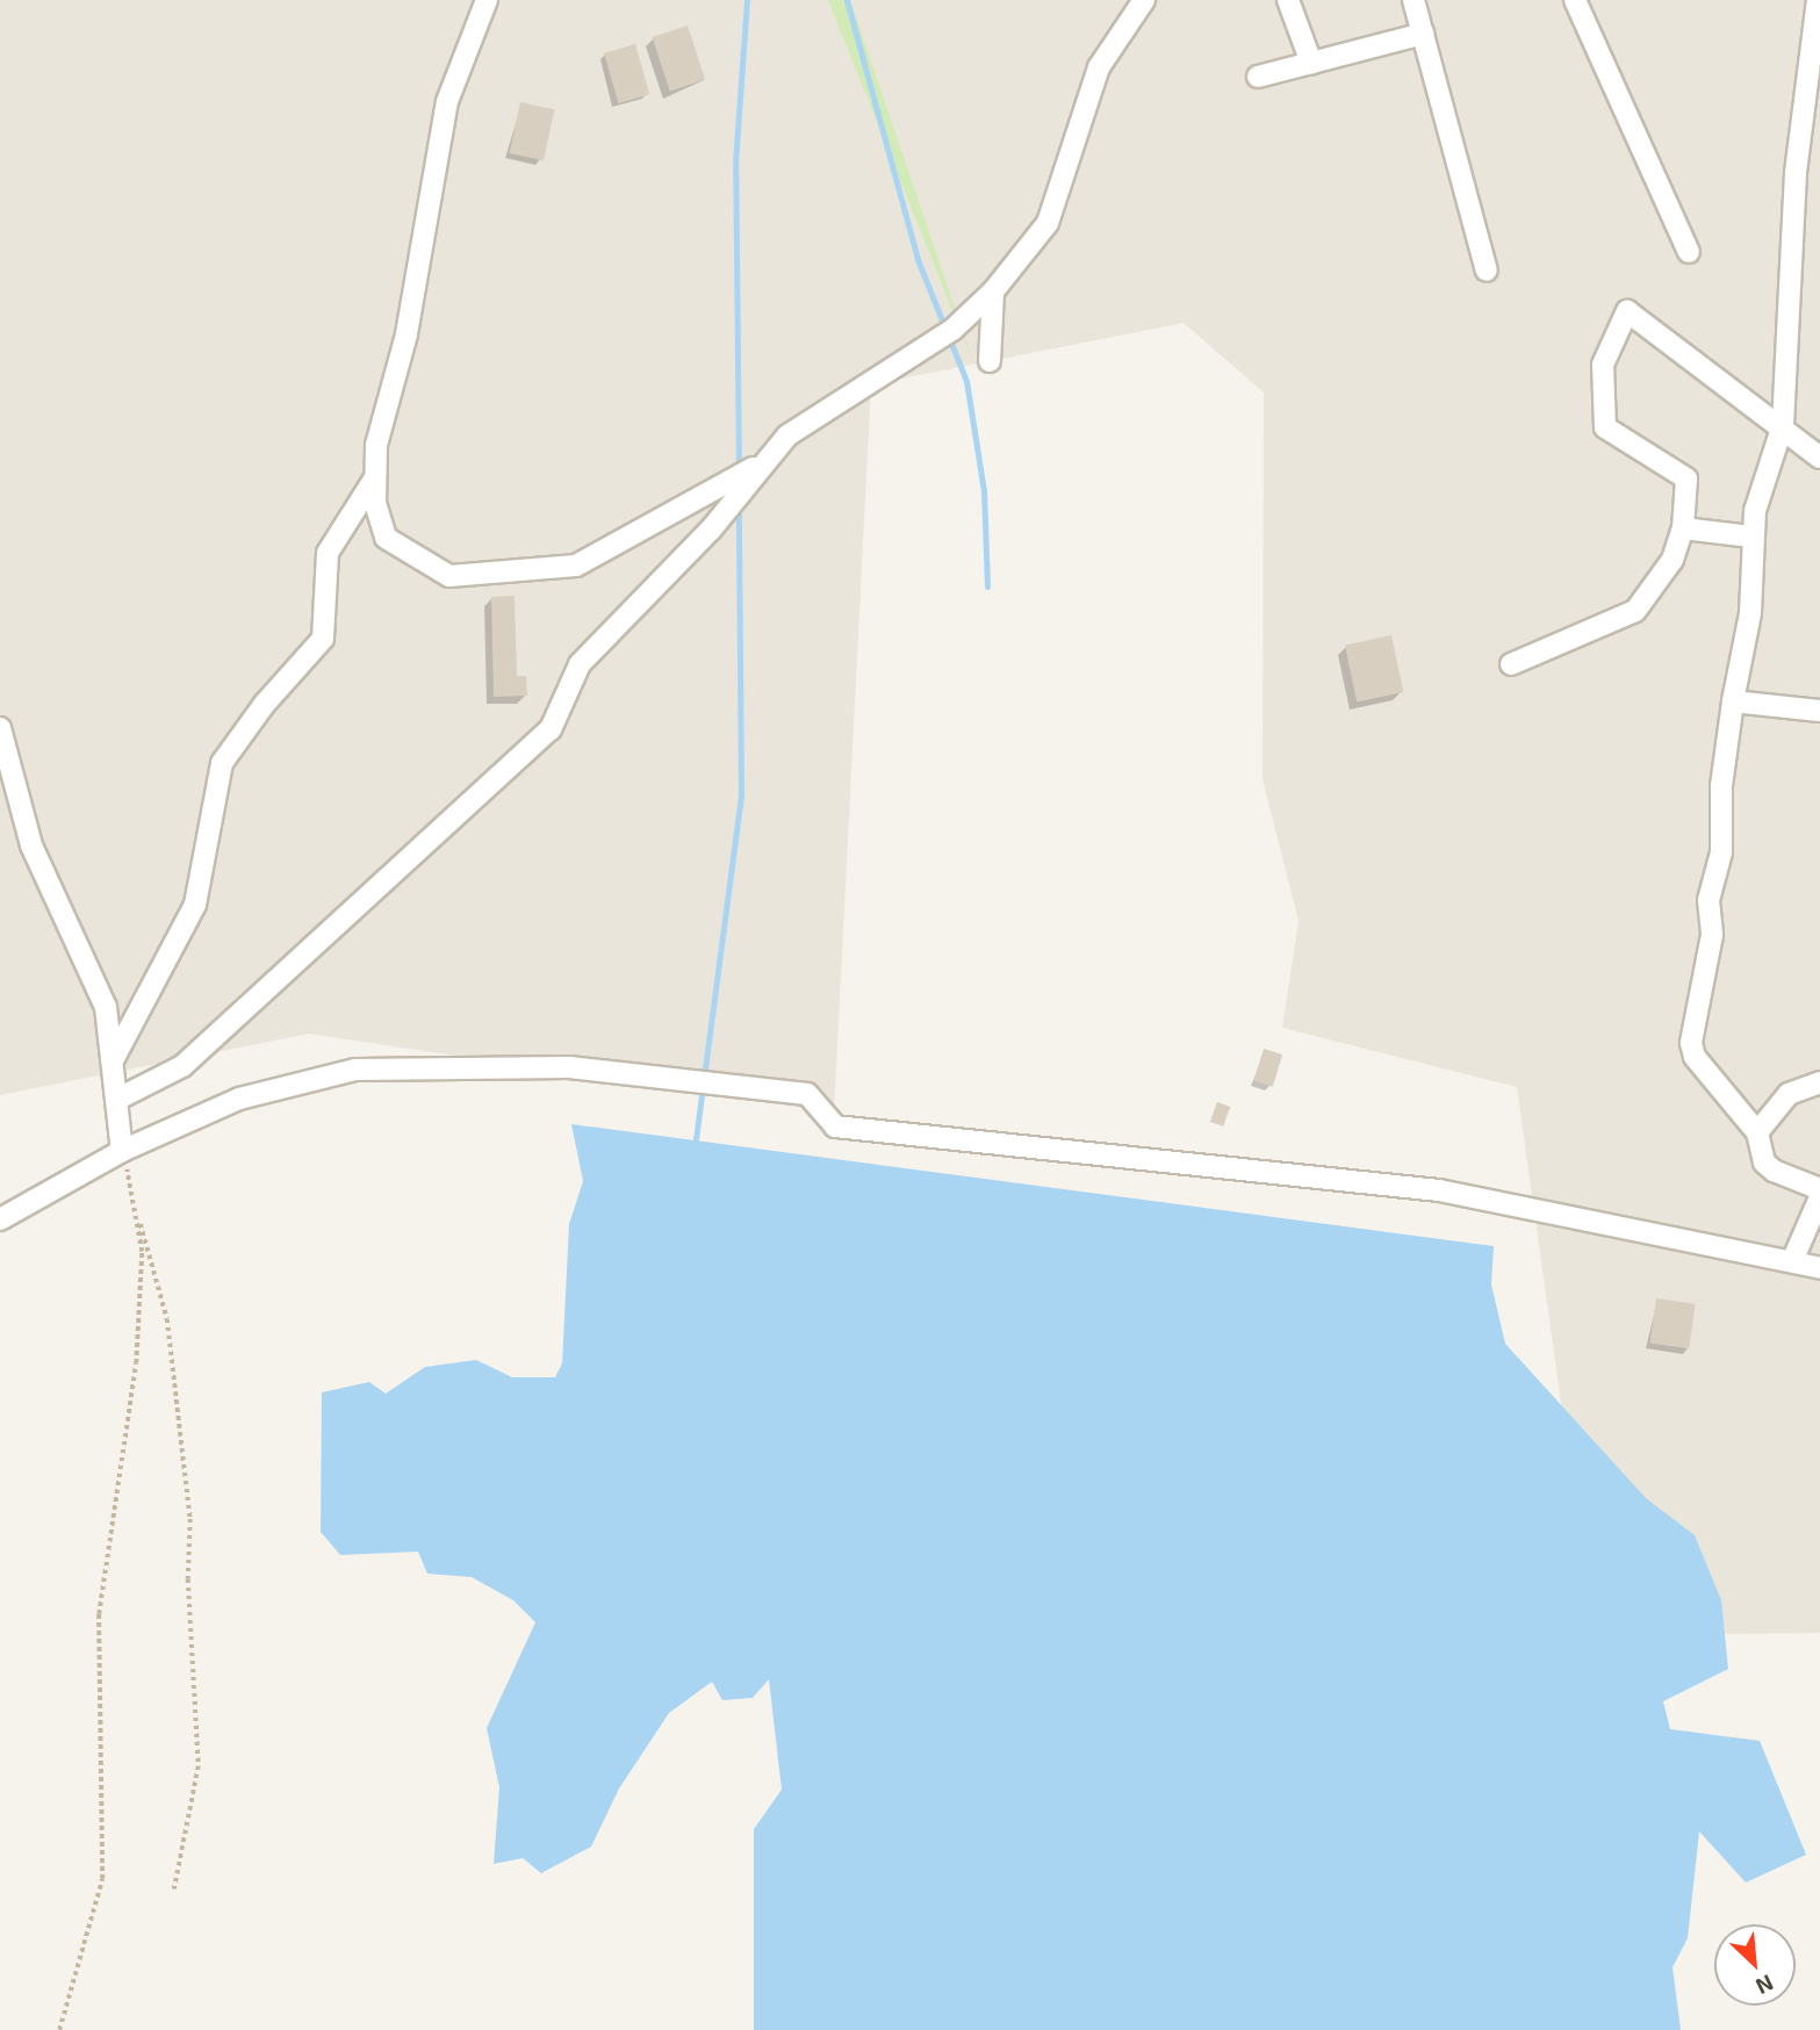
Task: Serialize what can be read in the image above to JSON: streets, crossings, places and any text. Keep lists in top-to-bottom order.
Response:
{
  "north": "bottom right"
}
